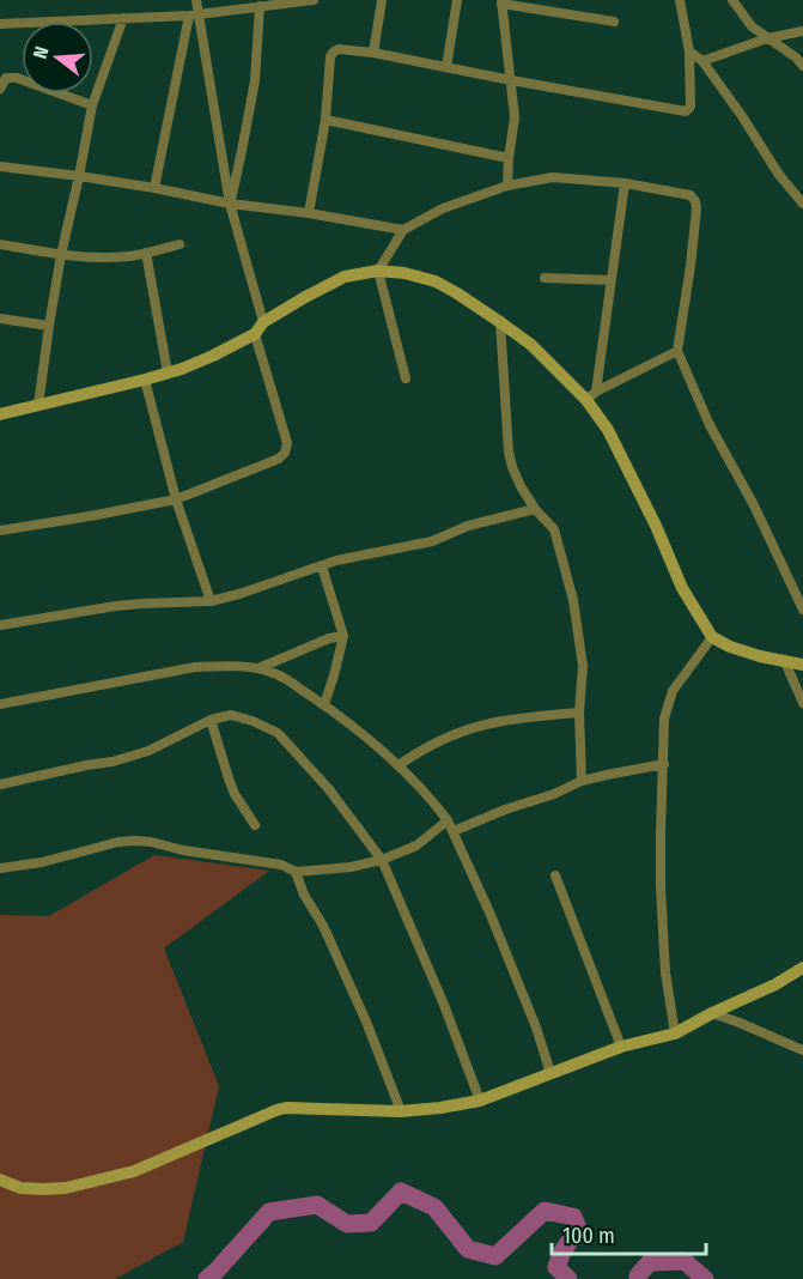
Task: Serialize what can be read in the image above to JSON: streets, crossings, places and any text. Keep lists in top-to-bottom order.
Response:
{
  "scale_bar": "100 m",
  "north": "left"
}
